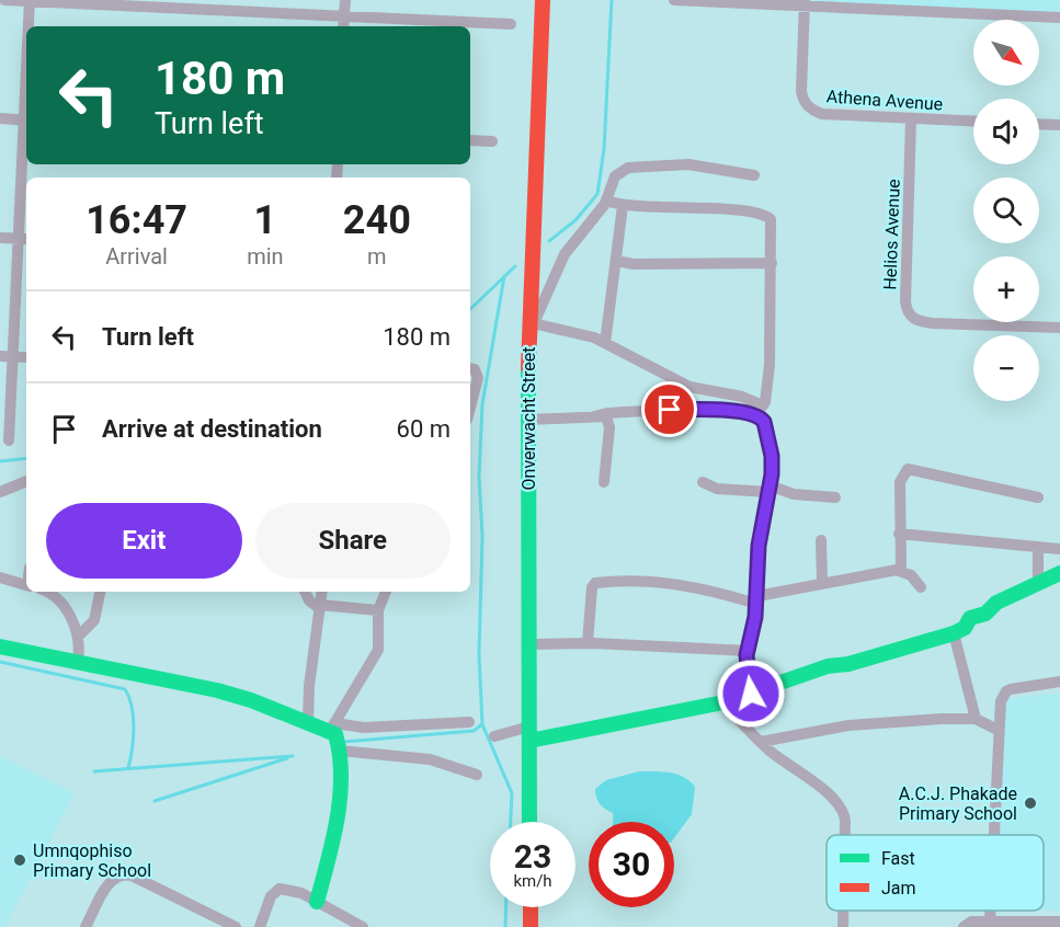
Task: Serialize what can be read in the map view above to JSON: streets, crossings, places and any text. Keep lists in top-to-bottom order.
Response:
{
  "streets": {
    "street": ["Athena Avenue", "Helios Avenue", "Onverwacht Street"]
  },
  "crossings": [
    ["Athena Avenue", "Helios Avenue"]
  ],
  "places": ["A.C.J. Phakade Primary School", "Umnqophiso Primary School"],
  "legend": ["Fast", "Jam"],
  "north": "bottom right",
  "page": {
    "map_buttons": ["+", "−"],
    "turn": ["180 m", "Turn left"],
    "eta": [
      "16:47",
      "Arrival",
      "1",
      "min",
      "240",
      "m"
    ],
    "list": [
      {
        "name": "Turn left",
        "value": "180 m"
      },
      {
        "name": "Arrive at destination",
        "value": "60 m"
      }
    ],
    "buttons": ["Exit", "Share"],
    "speed": "23 km/h",
    "limit": "30"
  }
}
